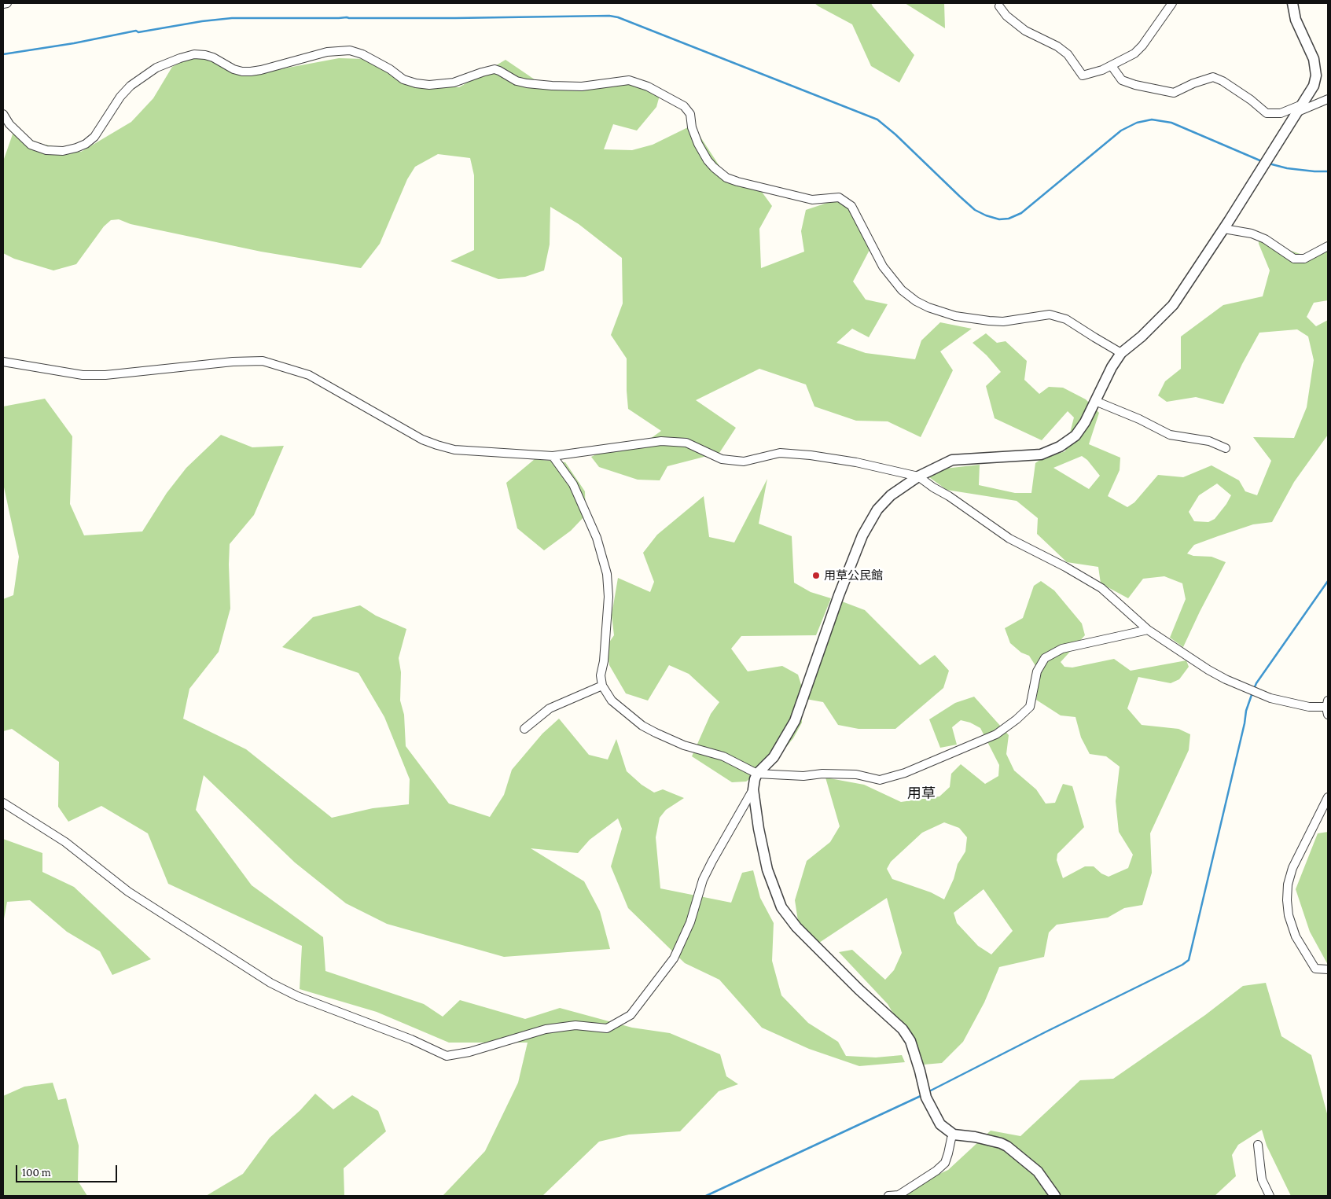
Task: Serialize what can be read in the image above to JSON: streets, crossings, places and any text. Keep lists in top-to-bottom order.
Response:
{
  "districts": ["用草"],
  "places": ["用草公民館"],
  "scale_bar": "100 m"
}
